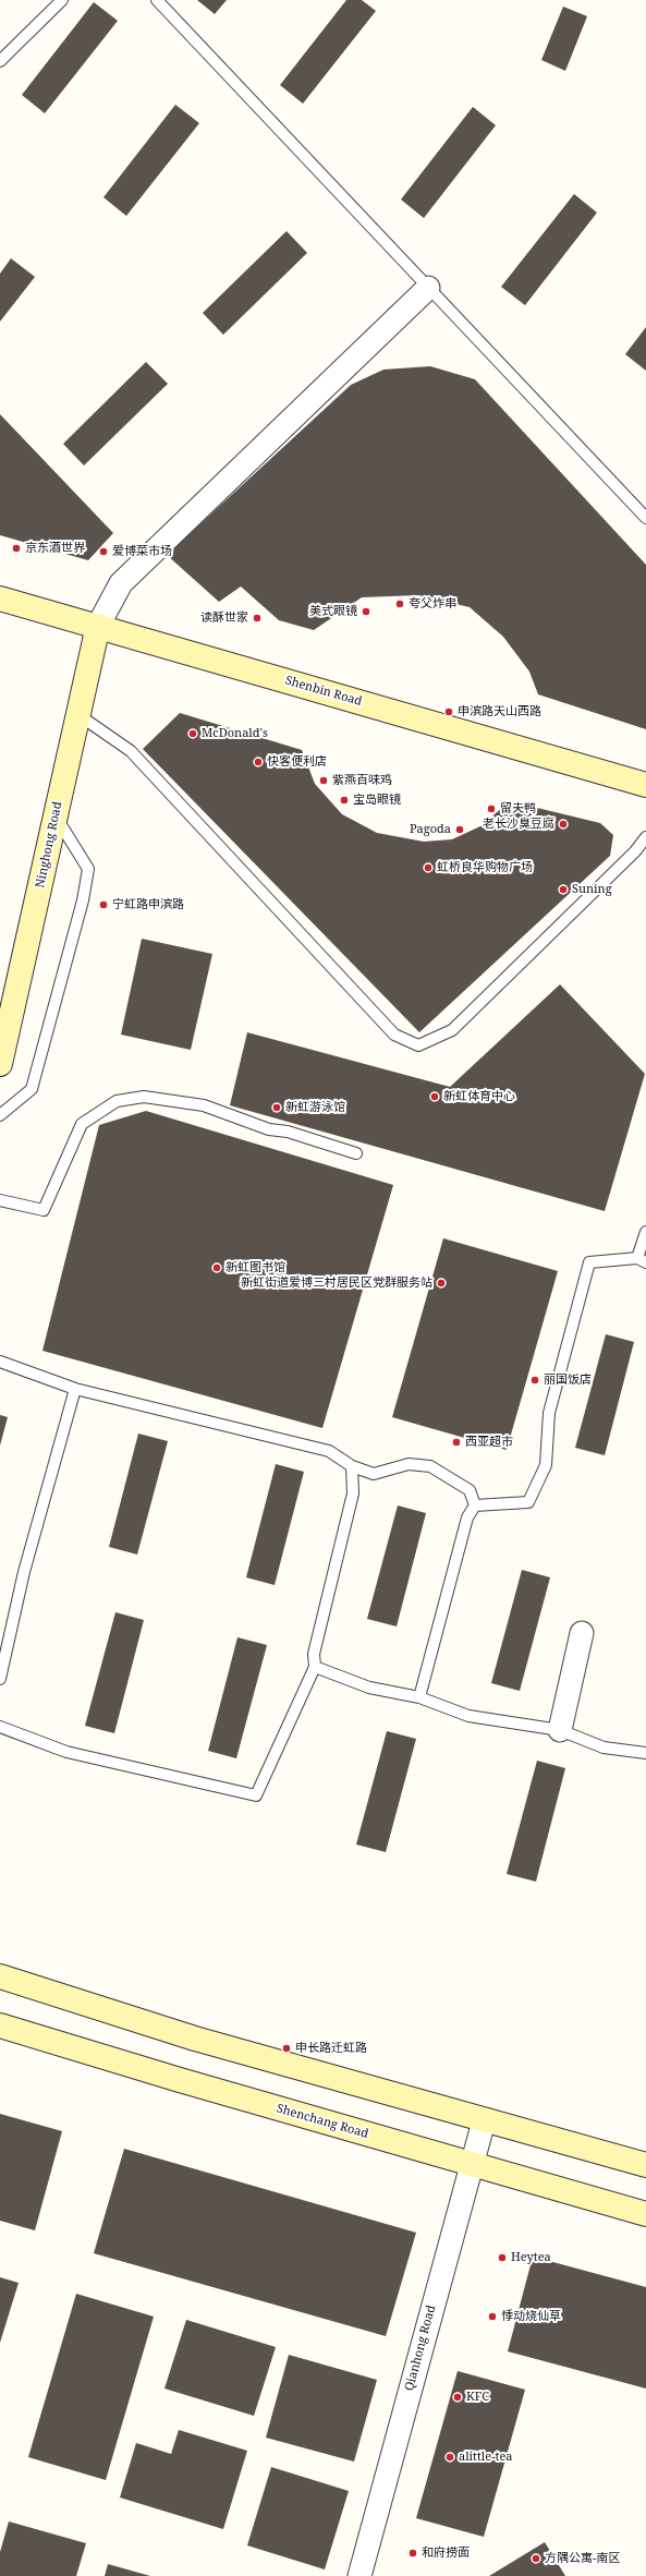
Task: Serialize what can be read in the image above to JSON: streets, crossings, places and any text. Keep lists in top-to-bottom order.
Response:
{
  "streets": {
    "main road": ["Shenbin Road", "Ninghong Road", "Shenchang Road"],
    "street": ["Qianhong Road"]
  },
  "crossings": [
    ["Shenbin Road", "Ninghong Road"],
    ["Shenchang Road", "Qianhong Road"]
  ],
  "places": [
    "京东酒世界",
    "爱博菜市场",
    "夸父炸串",
    "美式眼镜",
    "读酥世家",
    "申滨路天山西路",
    "McDonald's",
    "快客便利店",
    "紫燕百味鸡",
    "宝岛眼镜",
    "留夫鸭",
    "老长沙臭豆腐",
    "Pagoda",
    "虹桥良华购物广场",
    "Suning",
    "宁虹路申滨路",
    "新虹体育中心",
    "新虹游泳馆",
    "新虹图书馆",
    "新虹街道爱博三村居民区党群服务站",
    "丽国饭店",
    "西亚超市",
    "申长路迁虹路",
    "Heytea",
    "悸动烧仙草",
    "KFC",
    "alittle-tea",
    "和府捞面",
    "方隅公寓-南区"
  ]
}
